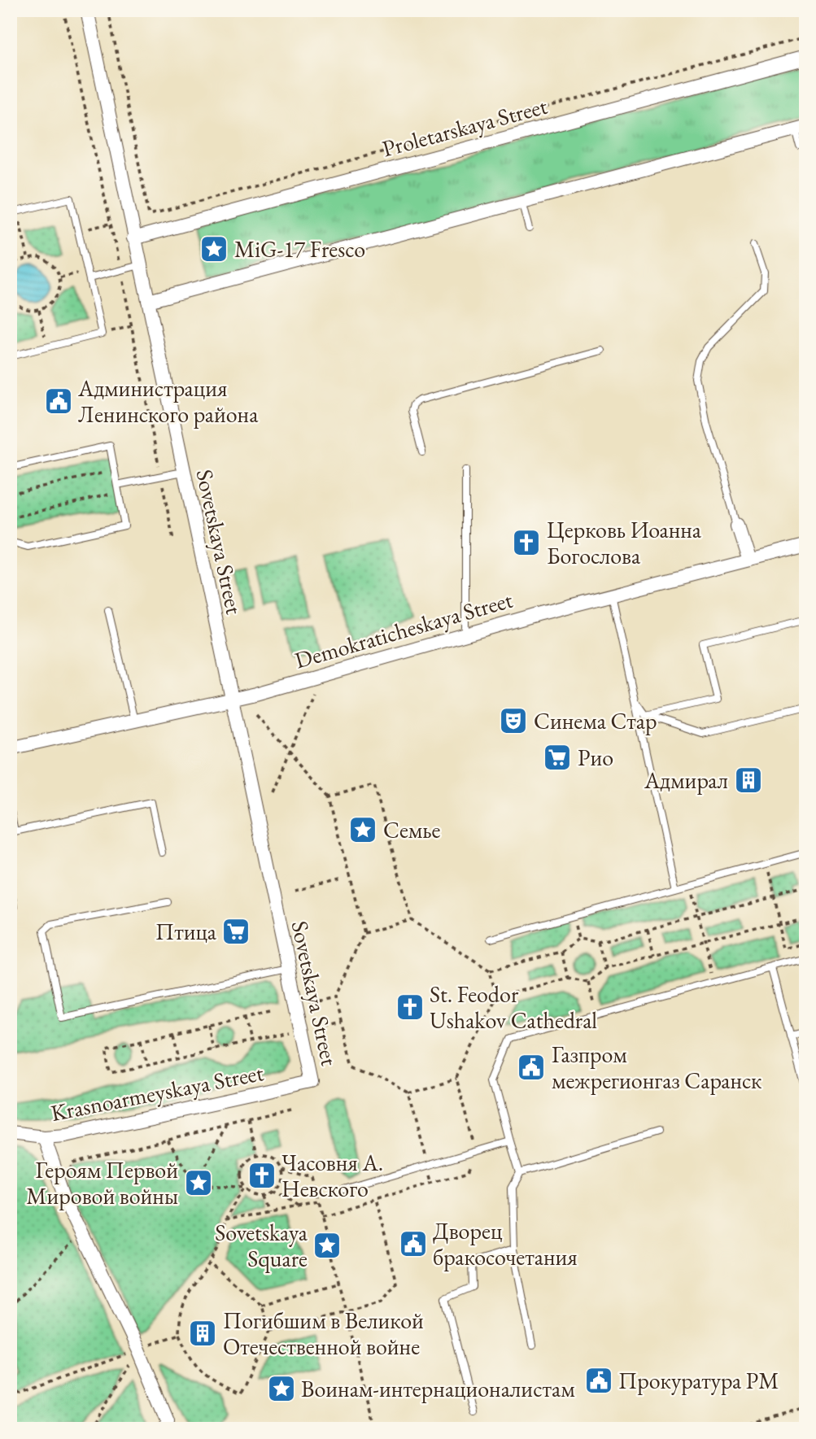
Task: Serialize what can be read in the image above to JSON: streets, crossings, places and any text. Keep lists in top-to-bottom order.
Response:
{
  "streets": {
    "street": [
      "Proletarskaya Street",
      "Sovetskaya Street",
      "Demokraticheskaya Street",
      "Krasnoarmeyskaya Street"
    ]
  },
  "crossings": [
    ["Proletarskaya Street", "Sovetskaya Street"],
    ["Sovetskaya Street", "Demokraticheskaya Street"],
    ["Sovetskaya Street", "Krasnoarmeyskaya Street"]
  ],
  "places": {
    "place": [
      "MiG-17 Fresco",
      "Семье",
      "Героям Первой Мировой войны",
      "Sovetskaya Square",
      "Воинам-интернационалистам"
    ],
    "public building": [
      "Администрация Ленинского района",
      "Газпром межрегионгаз Саранск",
      "Дворец бракосочетания",
      "Прокуратура РМ"
    ],
    "church": ["Церковь Иоанна Богослова", "St. Feodor Ushakov Cathedral", "Часовня А. Невского"],
    "theatre": ["Синема Стар"],
    "supermarket": ["Рио", "Птица"],
    "building": ["Адмирал", "Погибшим в Великой Отечественной войне"]
  }
}
